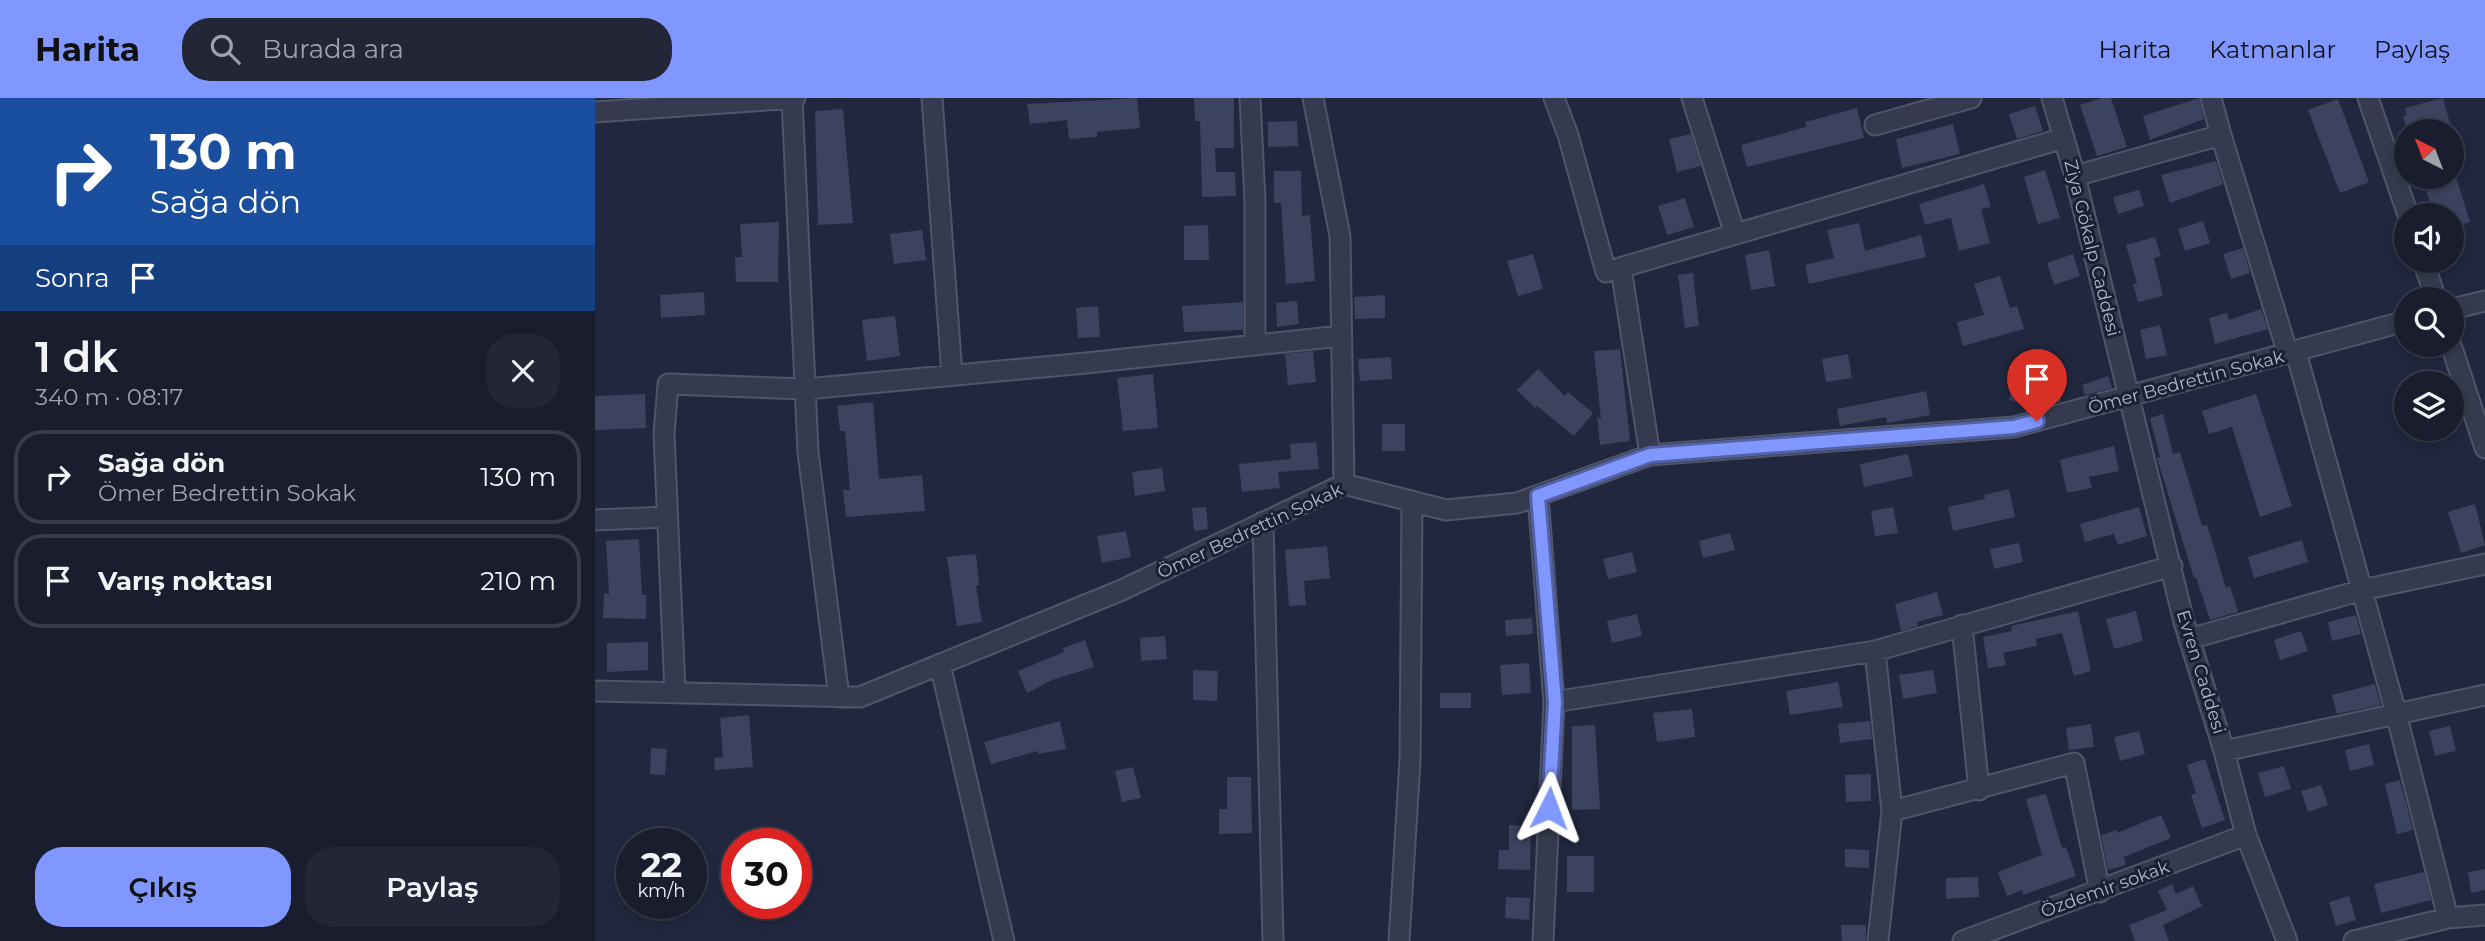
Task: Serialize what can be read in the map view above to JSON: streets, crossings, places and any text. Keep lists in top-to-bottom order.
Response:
{
  "streets": {
    "street": [
      "Ziya Gökalp Caddesi",
      "Ömer Bedrettin Sokak",
      "Evren Caddesi",
      "Özdemir sokak"
    ]
  },
  "crossings": [
    ["Ziya Gökalp Caddesi", "Ömer Bedrettin Sokak"],
    ["Ziya Gökalp Caddesi", "Evren Caddesi"],
    ["Ömer Bedrettin Sokak", "Evren Caddesi"],
    ["Evren Caddesi", "Özdemir sokak"]
  ],
  "north": "top left",
  "page": {
    "header": "Harita",
    "search": "Burada ara",
    "nav": ["Harita", "Katmanlar", "Paylaş"],
    "turn": ["130 m", "Sağa dön"],
    "then": "Sonra",
    "heading": ["1 dk", "340 m · 08:17"],
    "list": [
      {
        "name": "Sağa dön",
        "note": "Ömer Bedrettin Sokak",
        "value": "130 m"
      },
      {
        "name": "Varış noktası",
        "value": "210 m"
      }
    ],
    "speed": "22 km/h",
    "limit": "30",
    "buttons": ["Çıkış", "Paylaş"]
  }
}
